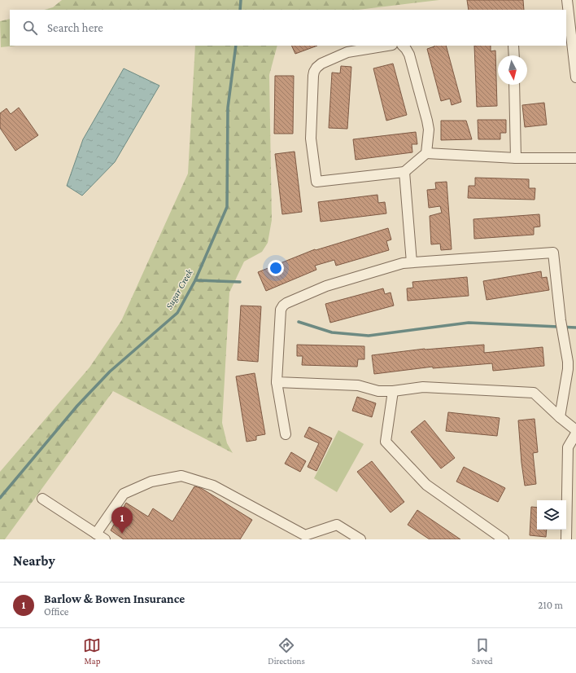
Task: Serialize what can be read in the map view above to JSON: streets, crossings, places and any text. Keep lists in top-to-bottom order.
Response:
{
  "water": ["Sugar Creek"],
  "north": "bottom",
  "page": {
    "search": "Search here",
    "pins": "1",
    "heading": "Nearby",
    "list": [
      {
        "mark": "1",
        "name": "Barlow & Bowen Insurance",
        "note": "Office",
        "value": "210 m"
      }
    ],
    "nav": ["Map", "Directions", "Saved"]
  }
}
